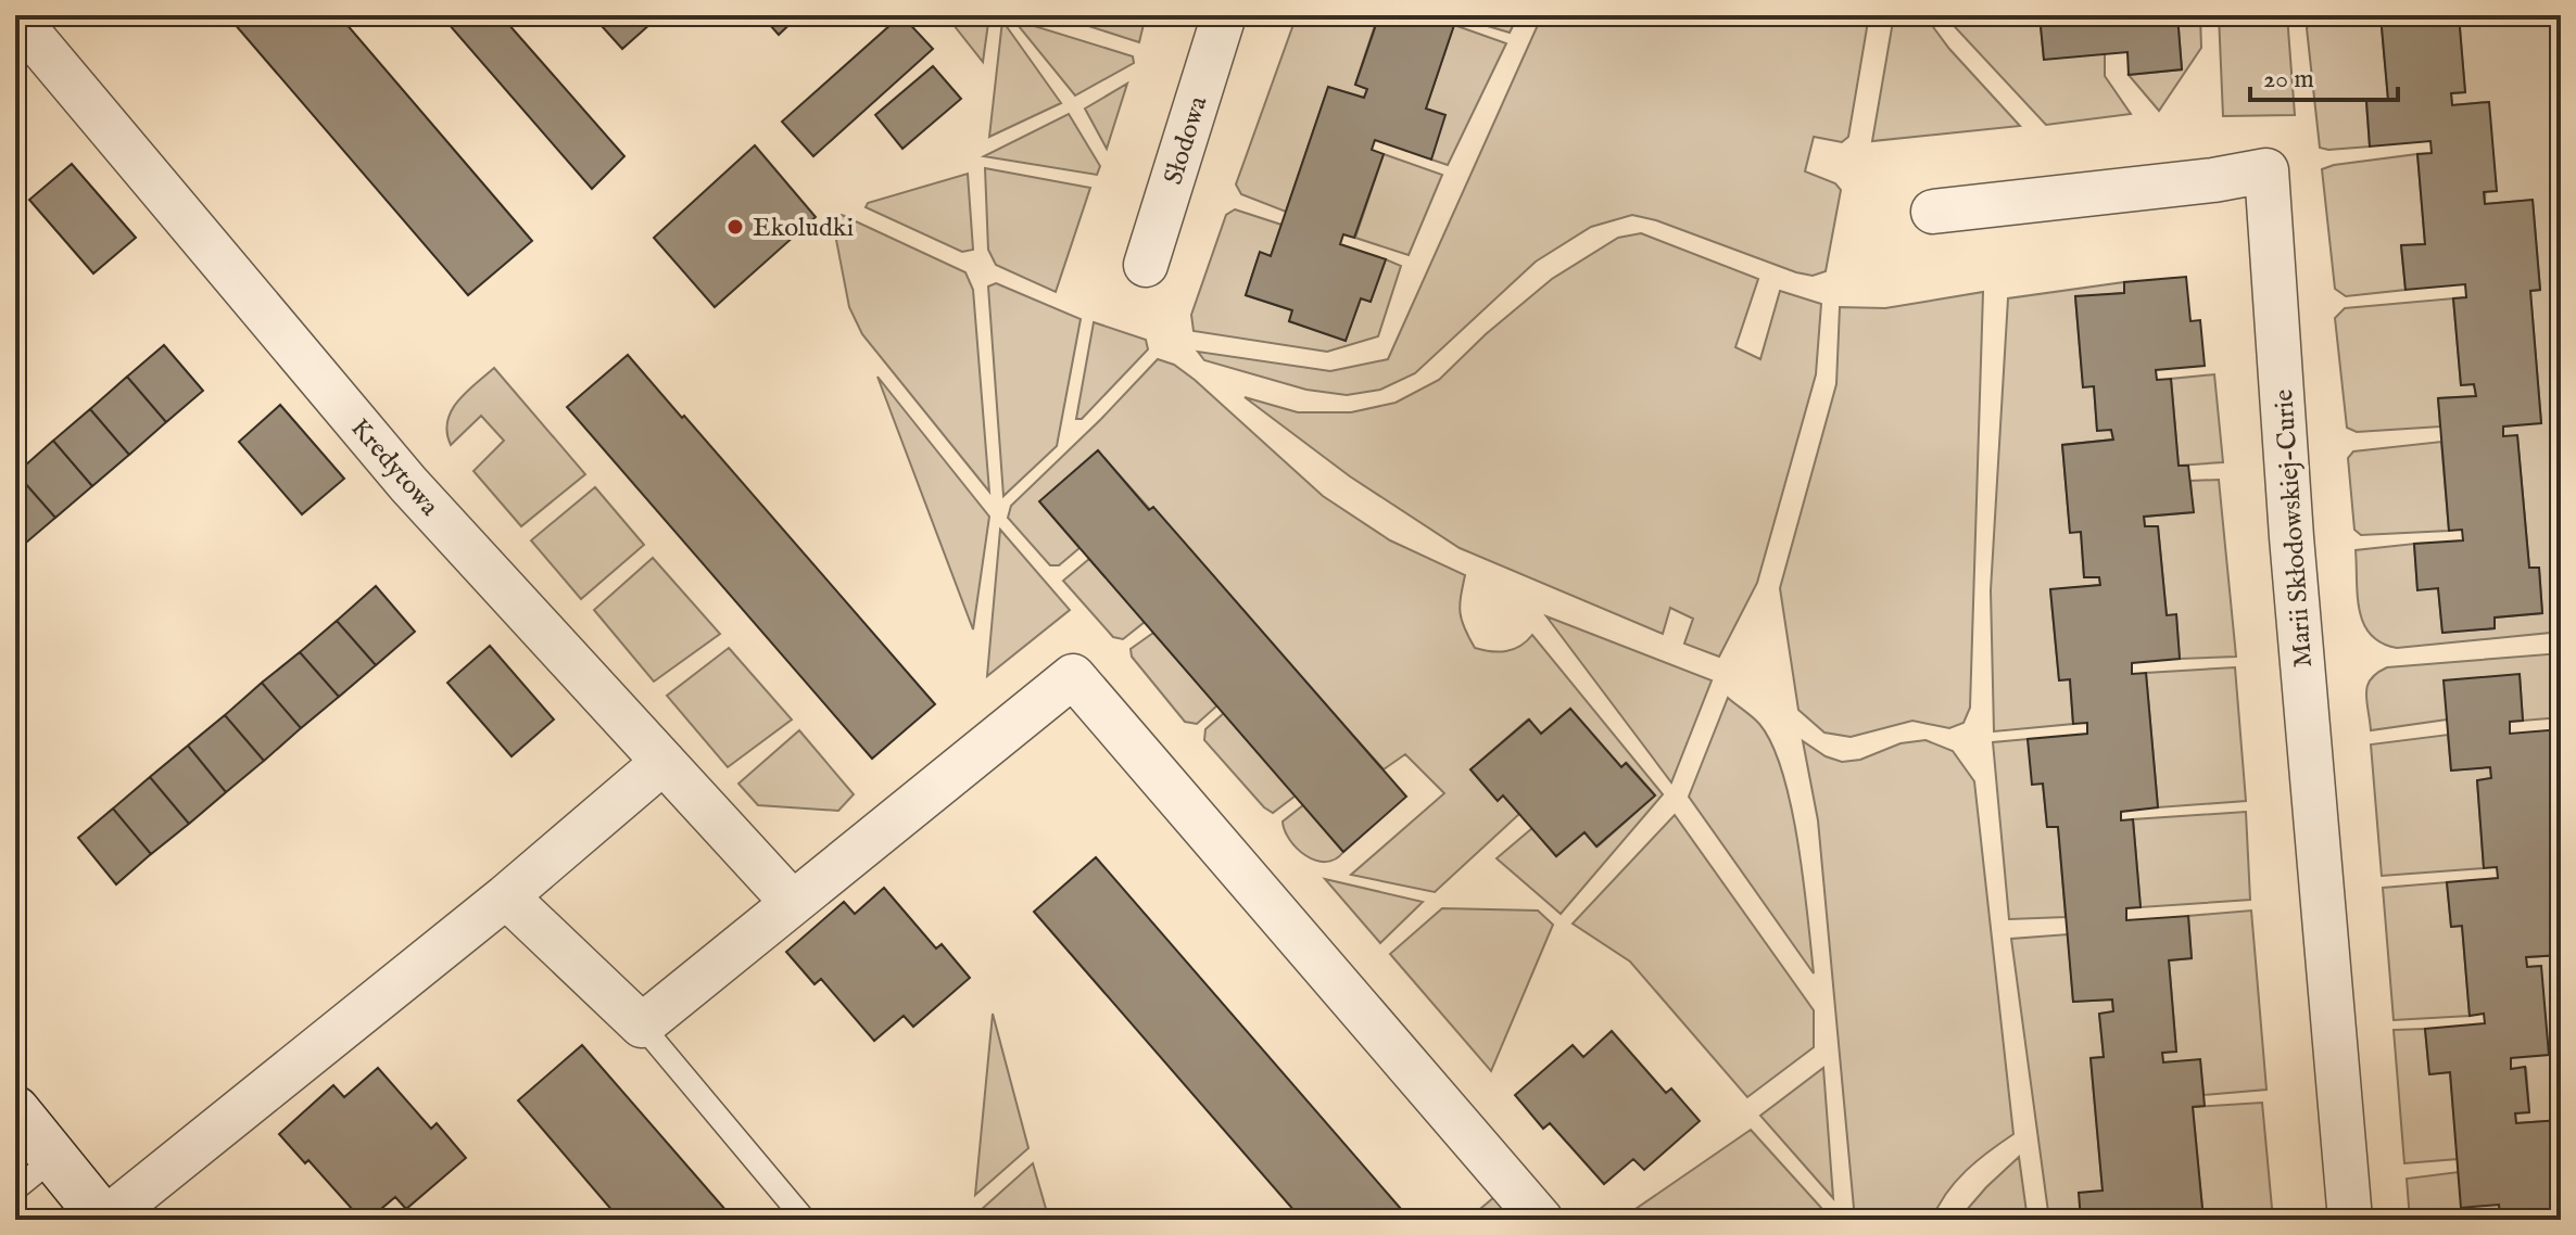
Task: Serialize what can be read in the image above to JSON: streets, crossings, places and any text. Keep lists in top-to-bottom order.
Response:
{
  "streets": {
    "street": ["Słodowa", "Kredytowa", "Marii Skłodowskiej-Curie"]
  },
  "places": ["Ekoludki"],
  "scale_bar": "20 m"
}
